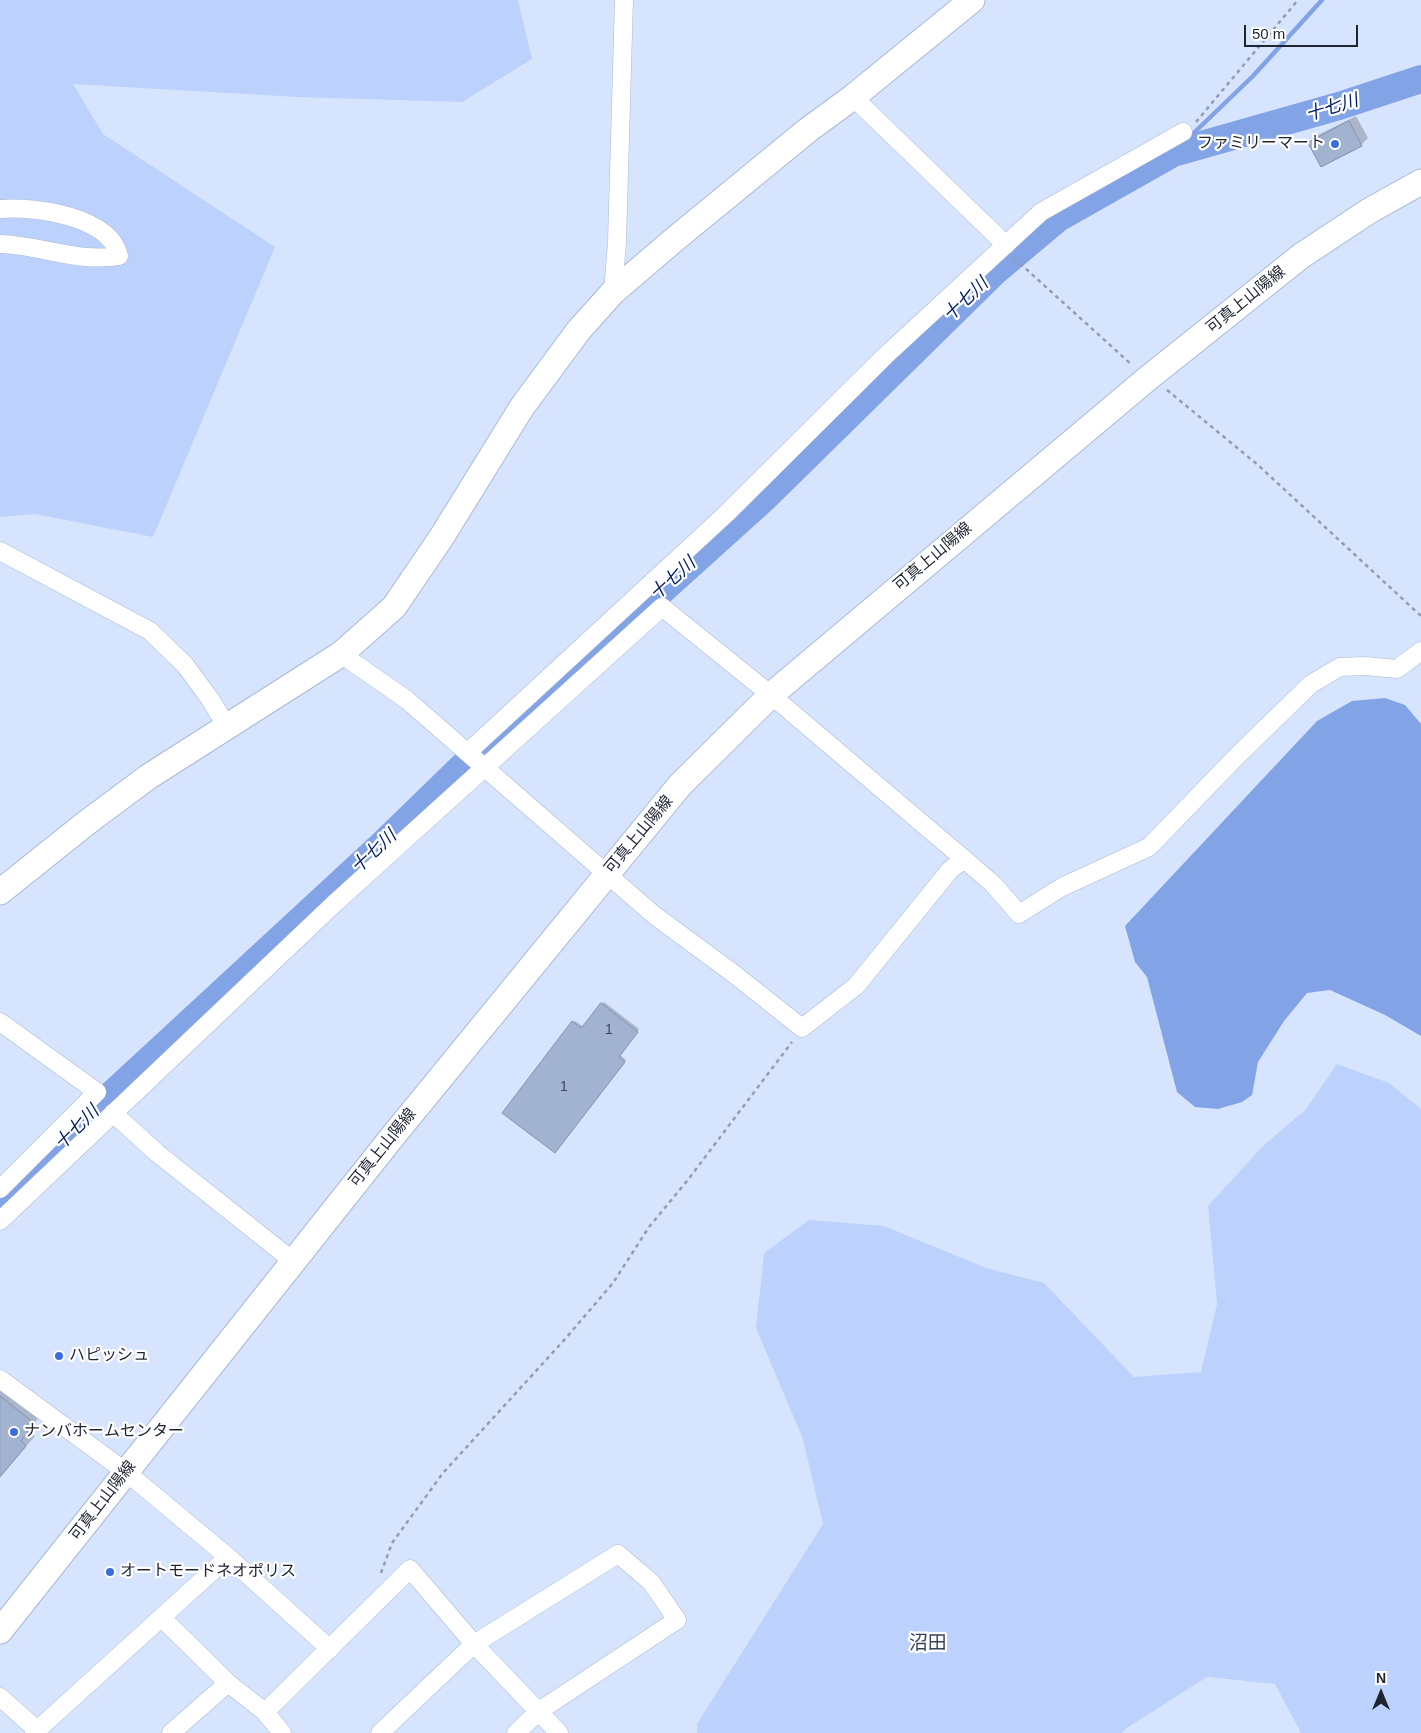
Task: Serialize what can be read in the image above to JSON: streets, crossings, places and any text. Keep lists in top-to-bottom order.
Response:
{
  "streets": {
    "main road": ["可真上山陽線"]
  },
  "districts": ["沼田"],
  "water": ["十七川"],
  "places": [
    "ファミリーマート",
    "ハピッシュ",
    "ナンバホームセンター",
    "オートモードネオポリス"
  ],
  "house_numbers": ["1", "1"],
  "scale_bar": "50 m",
  "north": "top"
}
